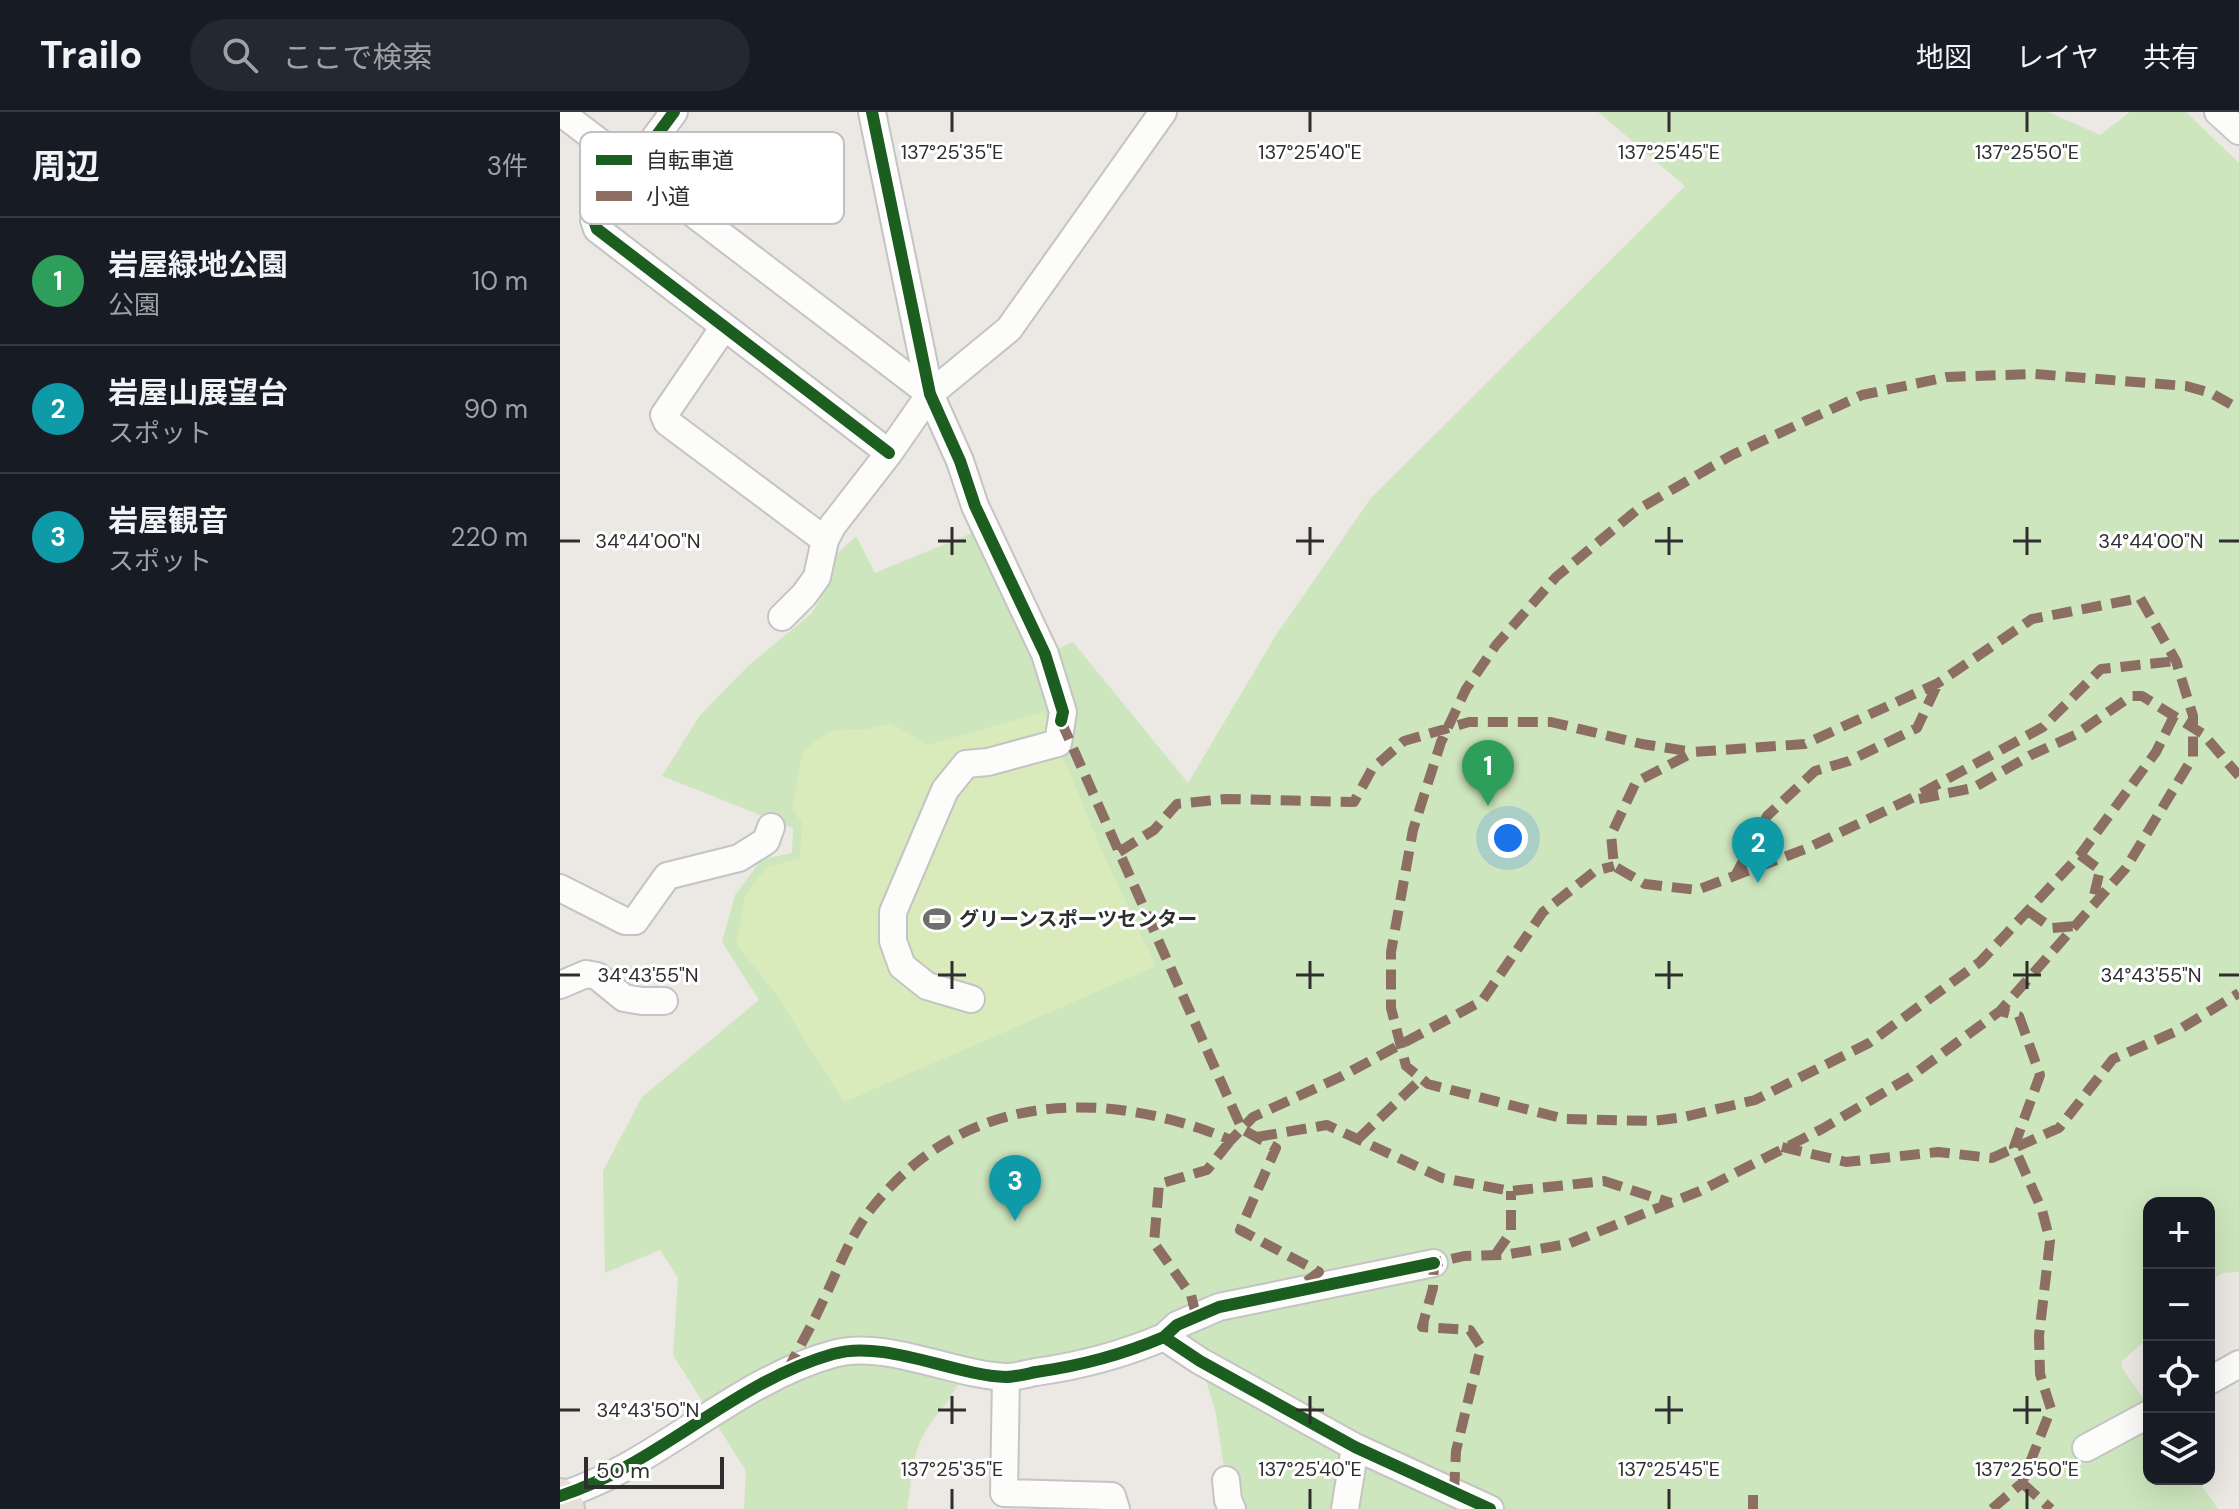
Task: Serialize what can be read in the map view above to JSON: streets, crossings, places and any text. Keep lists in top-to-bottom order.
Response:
{
  "places": {
    "sports": ["グリーンスポーツセンター"]
  },
  "legend": ["自転車道", "小道"],
  "scale_bar": "50 m",
  "page": {
    "header": "Trailo",
    "search": "ここで検索",
    "nav": ["地図", "レイヤ", "共有"],
    "heading": ["周辺", "3件"],
    "list": [
      {
        "mark": "1",
        "name": "岩屋緑地公園",
        "note": "公園",
        "value": "10 m"
      },
      {
        "mark": "2",
        "name": "岩屋山展望台",
        "note": "スポット",
        "value": "90 m"
      },
      {
        "mark": "3",
        "name": "岩屋観音",
        "note": "スポット",
        "value": "220 m"
      }
    ],
    "pins": ["1", "2", "3"],
    "map_buttons": ["+", "−"],
    "scale": "50 m"
  },
  "coordinates": [
    "137°25'35\"E",
    "137°25'40\"E",
    "137°25'45\"E",
    "137°25'50\"E",
    "34°44'00\"N",
    "34°43'55\"N",
    "34°43'50\"N"
  ]
}
